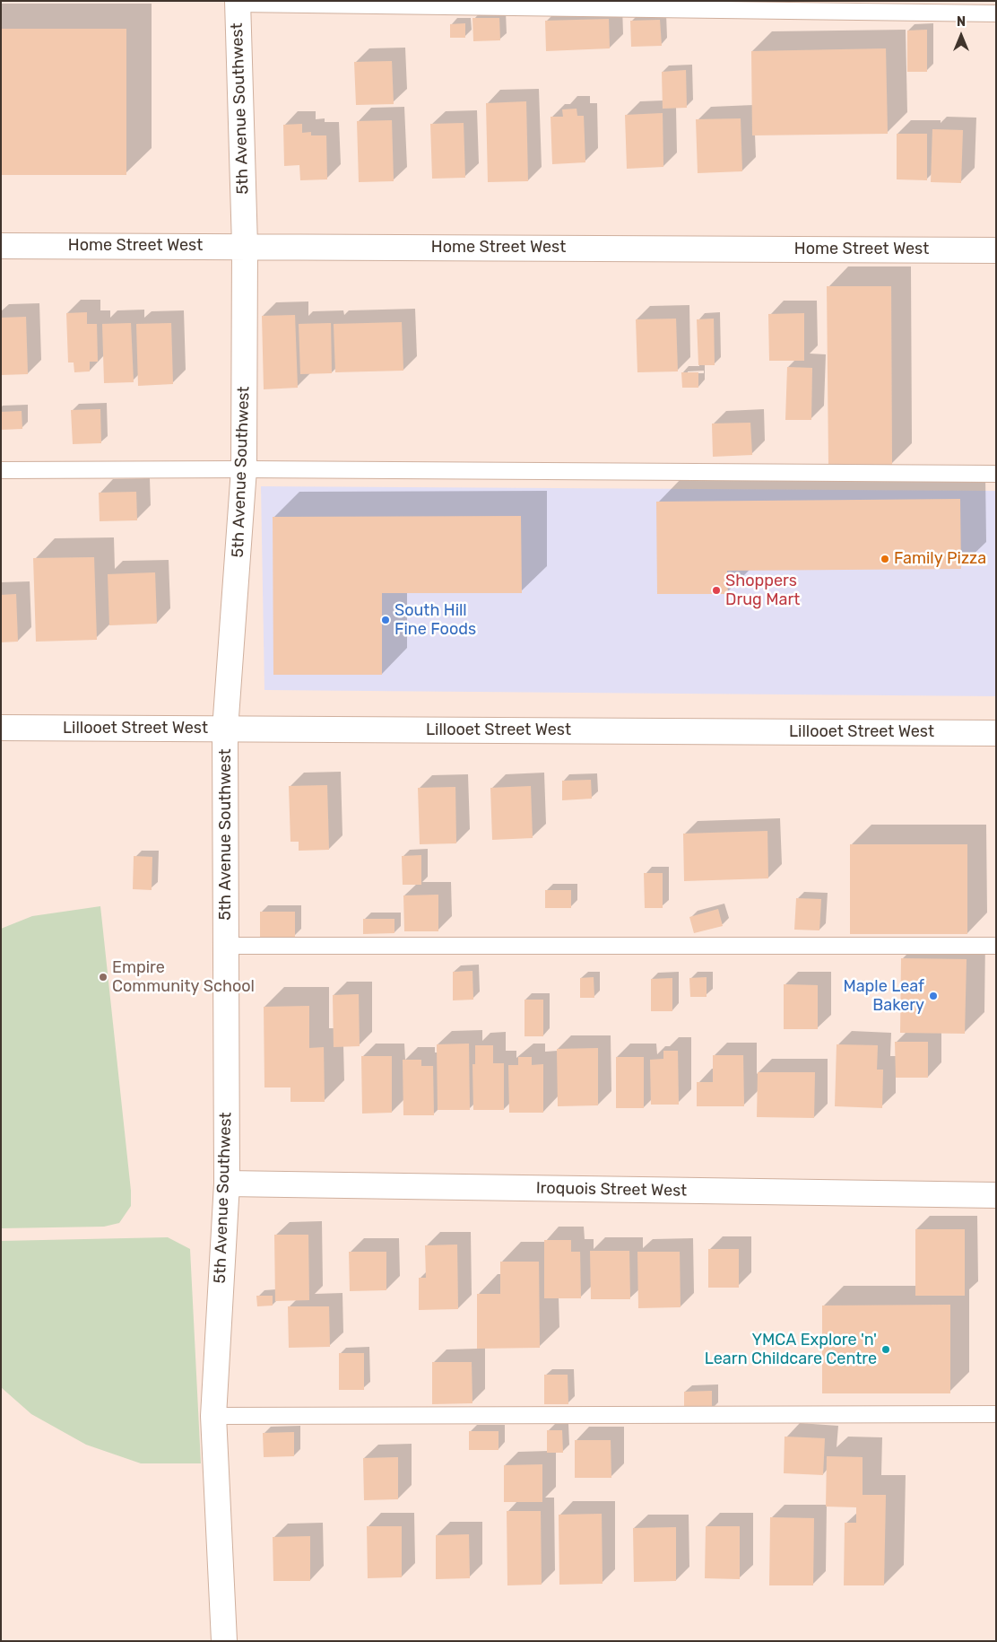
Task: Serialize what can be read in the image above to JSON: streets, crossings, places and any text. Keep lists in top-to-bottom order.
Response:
{
  "streets": {
    "street": [
      "5th Avenue Southwest",
      "Home Street West",
      "Lillooet Street West",
      "Iroquois Street West"
    ]
  },
  "crossings": [
    ["5th Avenue Southwest", "Home Street West"],
    ["5th Avenue Southwest", "Lillooet Street West"],
    ["5th Avenue Southwest", "Iroquois Street West"]
  ],
  "places": [
    "Family Pizza",
    "Shoppers Drug Mart",
    "South Hill Fine Foods",
    "Empire Community School",
    "Maple Leaf Bakery",
    "YMCA Explore 'n' Learn Childcare Centre"
  ],
  "north": "top"
}
